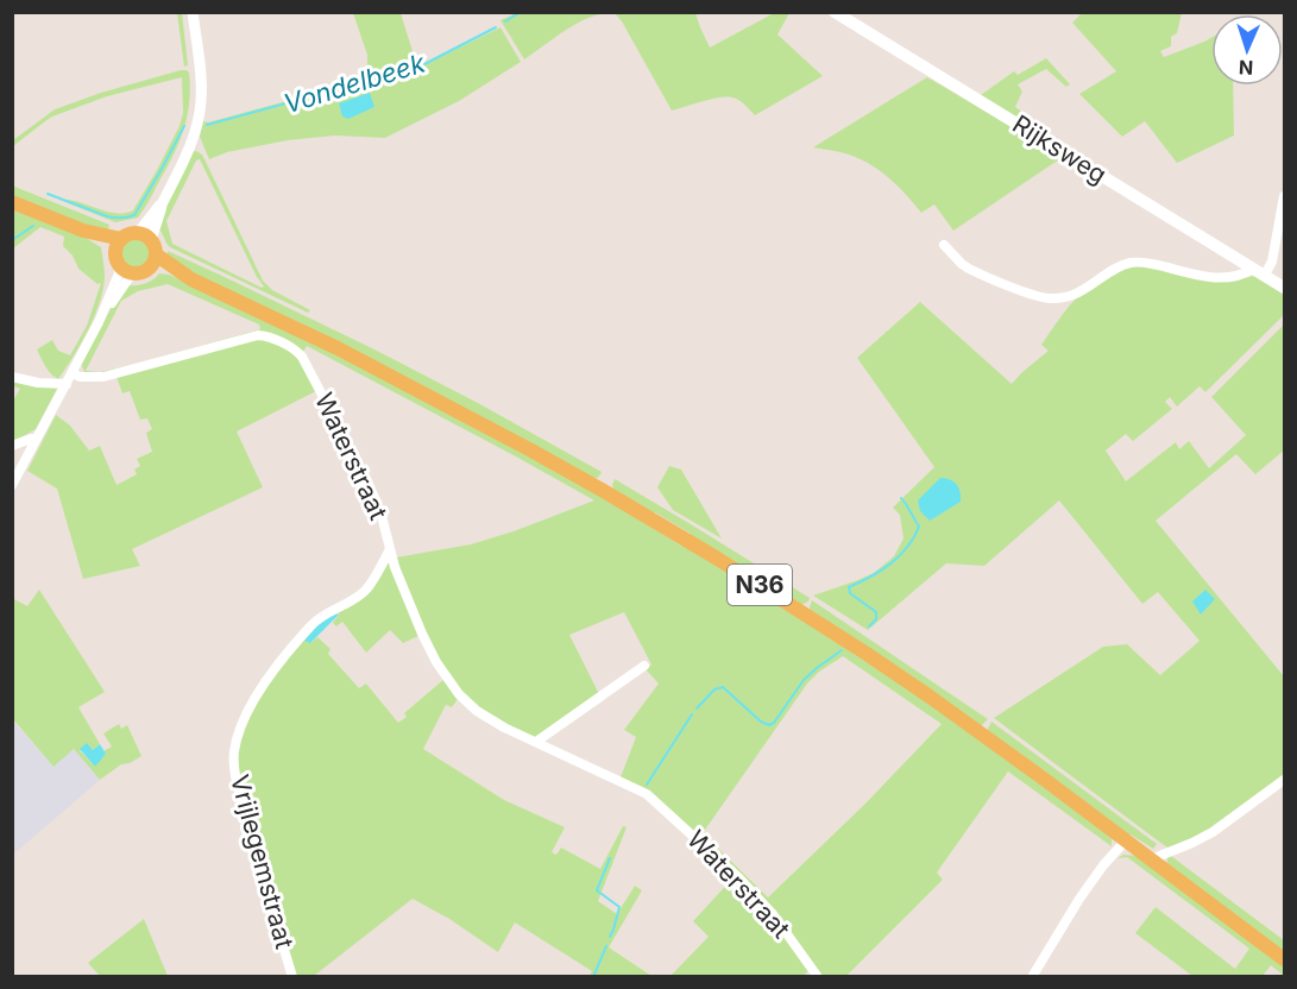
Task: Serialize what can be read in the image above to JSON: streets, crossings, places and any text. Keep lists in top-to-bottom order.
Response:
{
  "streets": {
    "main road": ["Rijksweg", "N36"],
    "street": ["Waterstraat", "Vrijlegemstraat"]
  },
  "crossings": [
    ["Waterstraat", "Vrijlegemstraat"]
  ],
  "water": ["Vondelbeek"],
  "north": "bottom"
}
